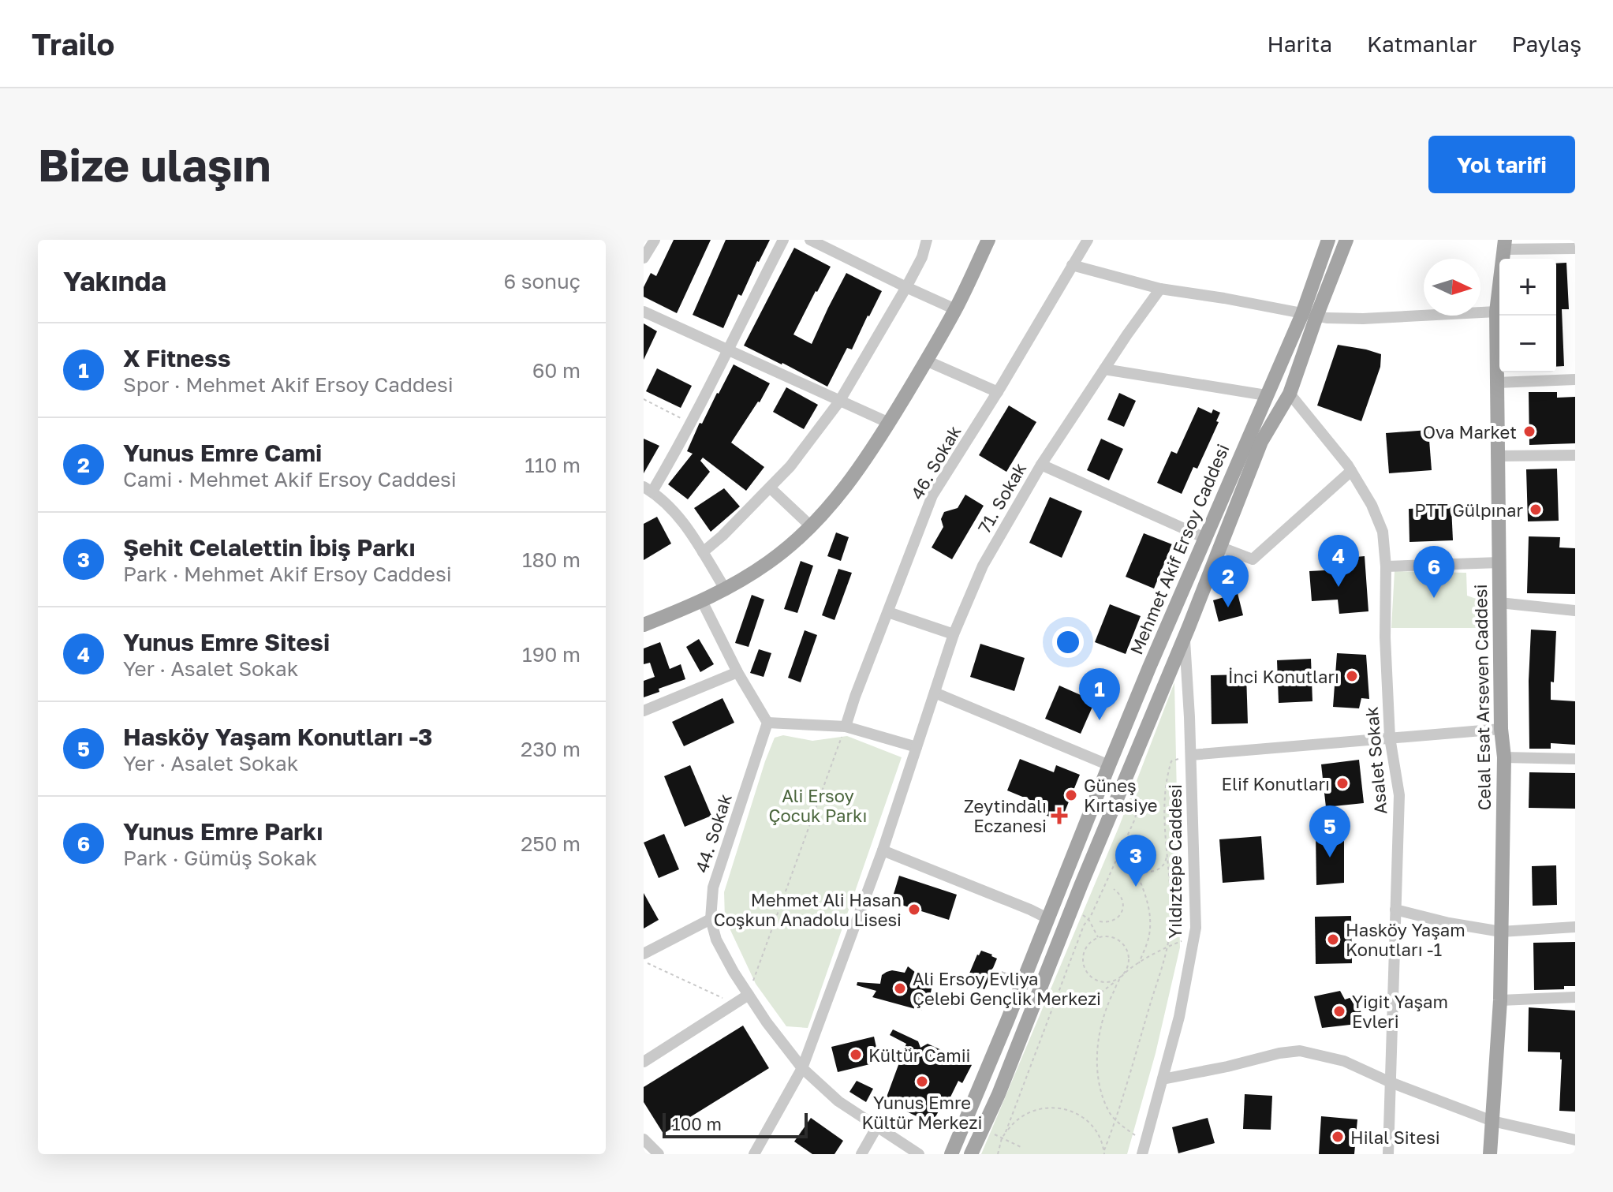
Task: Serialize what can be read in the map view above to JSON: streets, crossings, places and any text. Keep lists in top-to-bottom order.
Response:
{
  "streets": {
    "main road": ["Mehmet Akif Ersoy Caddesi", "Celal Esat Arseven Caddesi"],
    "street": [
      "46. Sokak",
      "71. Sokak",
      "Asalet Sokak",
      "44. Sokak",
      "Yıldıztepe Caddesi"
    ]
  },
  "crossings": [
    ["71. Sokak", "44. Sokak"],
    ["Mehmet Akif Ersoy Caddesi", "Asalet Sokak"],
    ["Mehmet Akif Ersoy Caddesi", "Yıldıztepe Caddesi"]
  ],
  "parks": ["Ali Ersoy Çocuk Parkı"],
  "places": {
    "other": [
      "Ova Market",
      "PTT Gülpınar",
      "İnci Konutları",
      "Elif Konutları",
      "Güneş Kırtasiye",
      "Mehmet Ali Hasan Coşkun Anadolu Lisesi",
      "Hasköy Yaşam Konutları -1",
      "Ali Ersoy Evliya Çelebi Gençlik Merkezi",
      "Yiğit Yaşam Evleri",
      "Kültür Camii",
      "Yunus Emre Kültür Merkezi",
      "Hilal Sitesi"
    ],
    "health": ["Zeytindalı Eczanesi"]
  },
  "scale_bar": "100 m",
  "north": "right",
  "page": {
    "header": "Trailo",
    "nav": ["Harita", "Katmanlar", "Paylaş"],
    "buttons": "Yol tarifi",
    "title": "Bize ulaşın",
    "heading": ["Yakında", "6 sonuç"],
    "map_buttons": ["+", "−"],
    "list": [
      {
        "mark": "1",
        "name": "X Fitness",
        "note": "Spor · Mehmet Akif Ersoy Caddesi",
        "value": "60 m"
      },
      {
        "mark": "2",
        "name": "Yunus Emre Cami",
        "note": "Cami · Mehmet Akif Ersoy Caddesi",
        "value": "110 m"
      },
      {
        "mark": "3",
        "name": "Şehit Celalettin İbiş Parkı",
        "note": "Park · Mehmet Akif Ersoy Caddesi",
        "value": "180 m"
      },
      {
        "mark": "4",
        "name": "Yunus Emre Sitesi",
        "note": "Yer · Asalet Sokak",
        "value": "190 m"
      },
      {
        "mark": "5",
        "name": "Hasköy Yaşam Konutları -3",
        "note": "Yer · Asalet Sokak",
        "value": "230 m"
      },
      {
        "mark": "6",
        "name": "Yunus Emre Parkı",
        "note": "Park · Gümüş Sokak",
        "value": "250 m"
      }
    ],
    "pins": [
      "4",
      "6",
      "2",
      "1",
      "5",
      "3"
    ],
    "scale": "100 m"
  }
}
